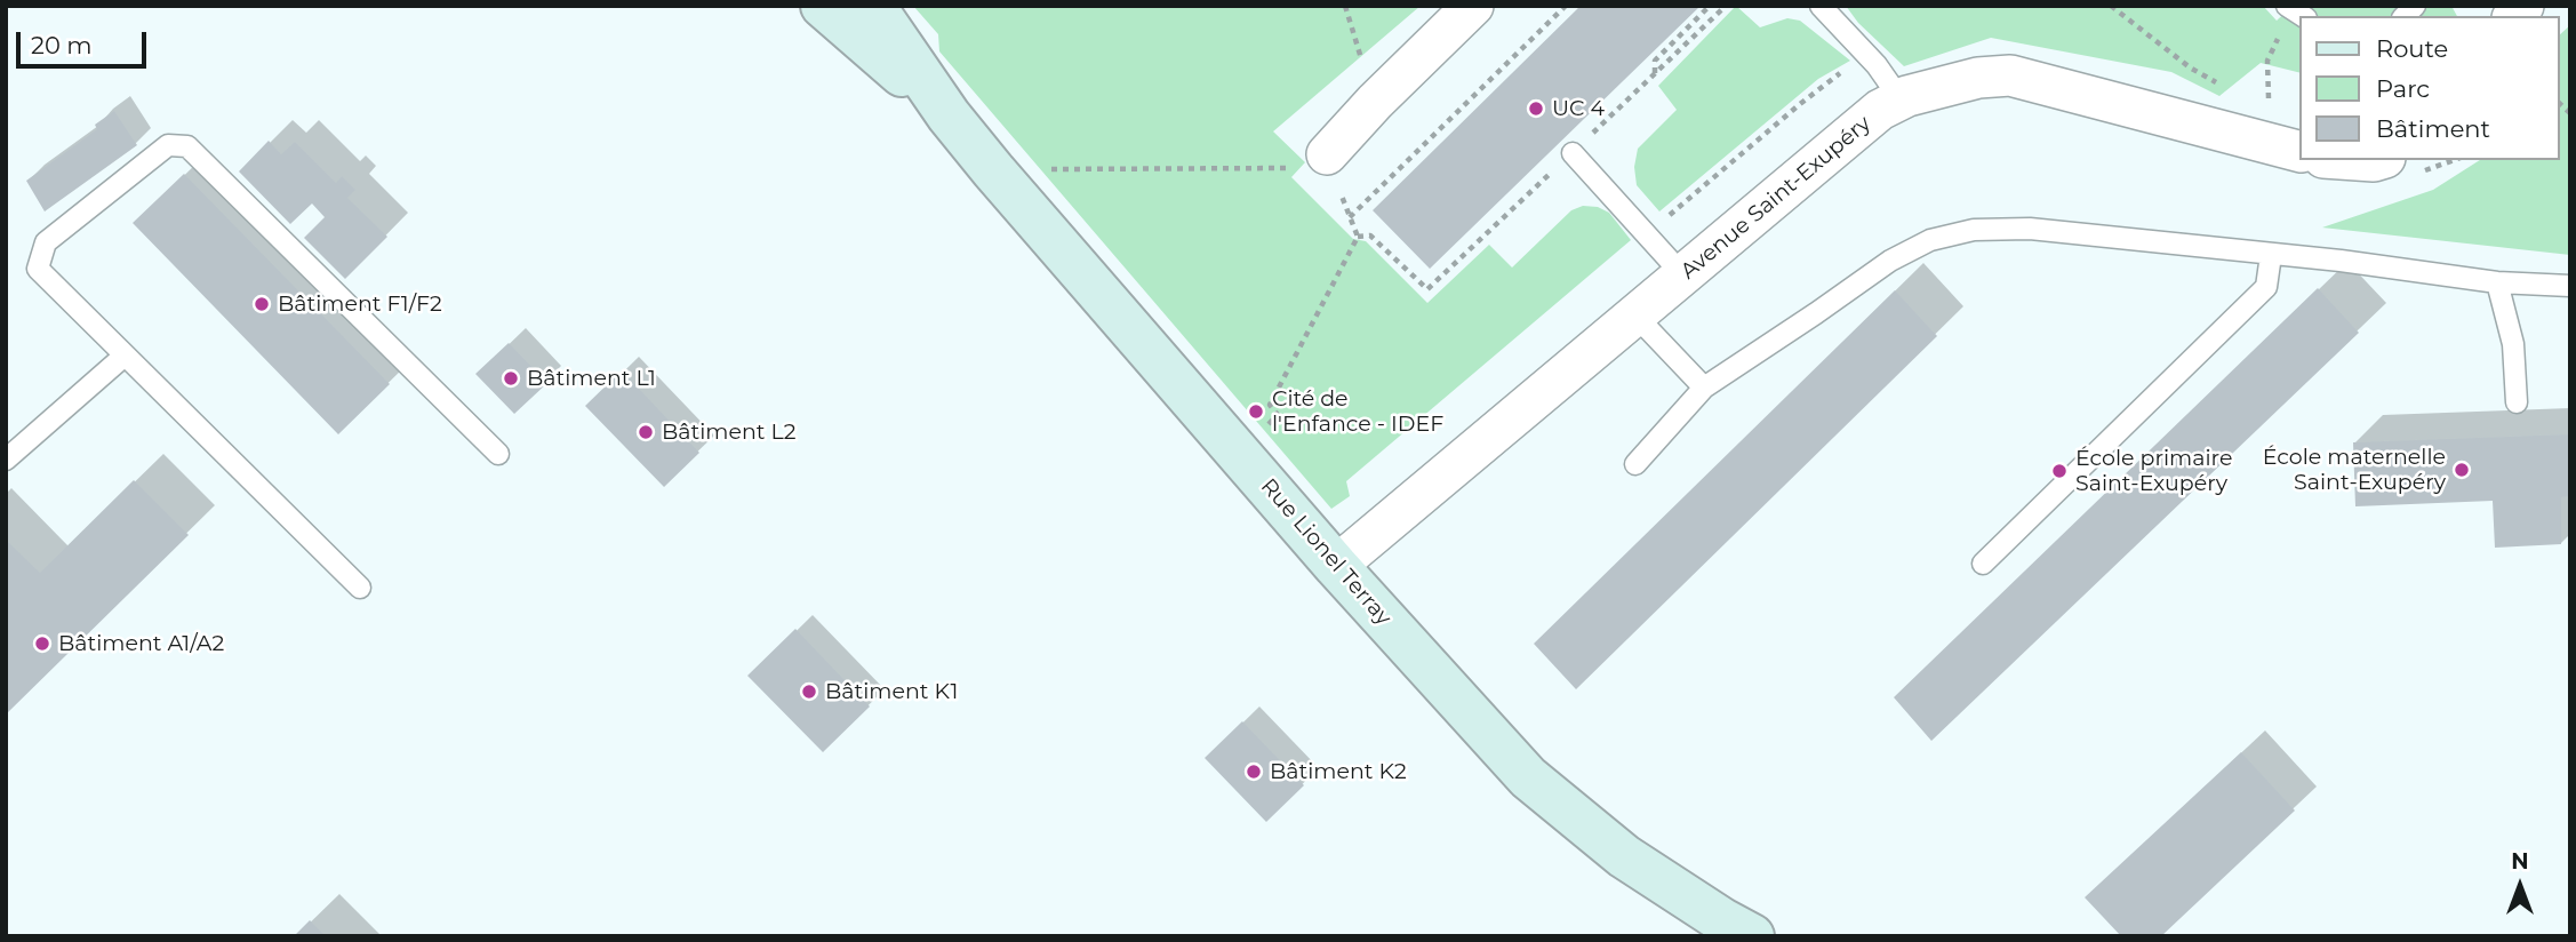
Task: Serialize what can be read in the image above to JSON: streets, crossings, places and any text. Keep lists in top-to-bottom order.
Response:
{
  "streets": {
    "main road": ["Rue Lionel Terray"],
    "street": ["Avenue Saint-Exupéry"]
  },
  "crossings": [
    ["Avenue Saint-Exupéry", "Rue Lionel Terray"]
  ],
  "places": [
    "UC 4",
    "Bâtiment F1/F2",
    "Bâtiment L1",
    "Cité de l'Enfance - IDEF",
    "Bâtiment L2",
    "École maternelle Saint-Exupéry",
    "École primaire Saint-Exupéry",
    "Bâtiment A1/A2",
    "Bâtiment K1",
    "Bâtiment K2"
  ],
  "legend": ["Route", "Parc", "Bâtiment"],
  "scale_bar": "20 m",
  "north": "top"
}
